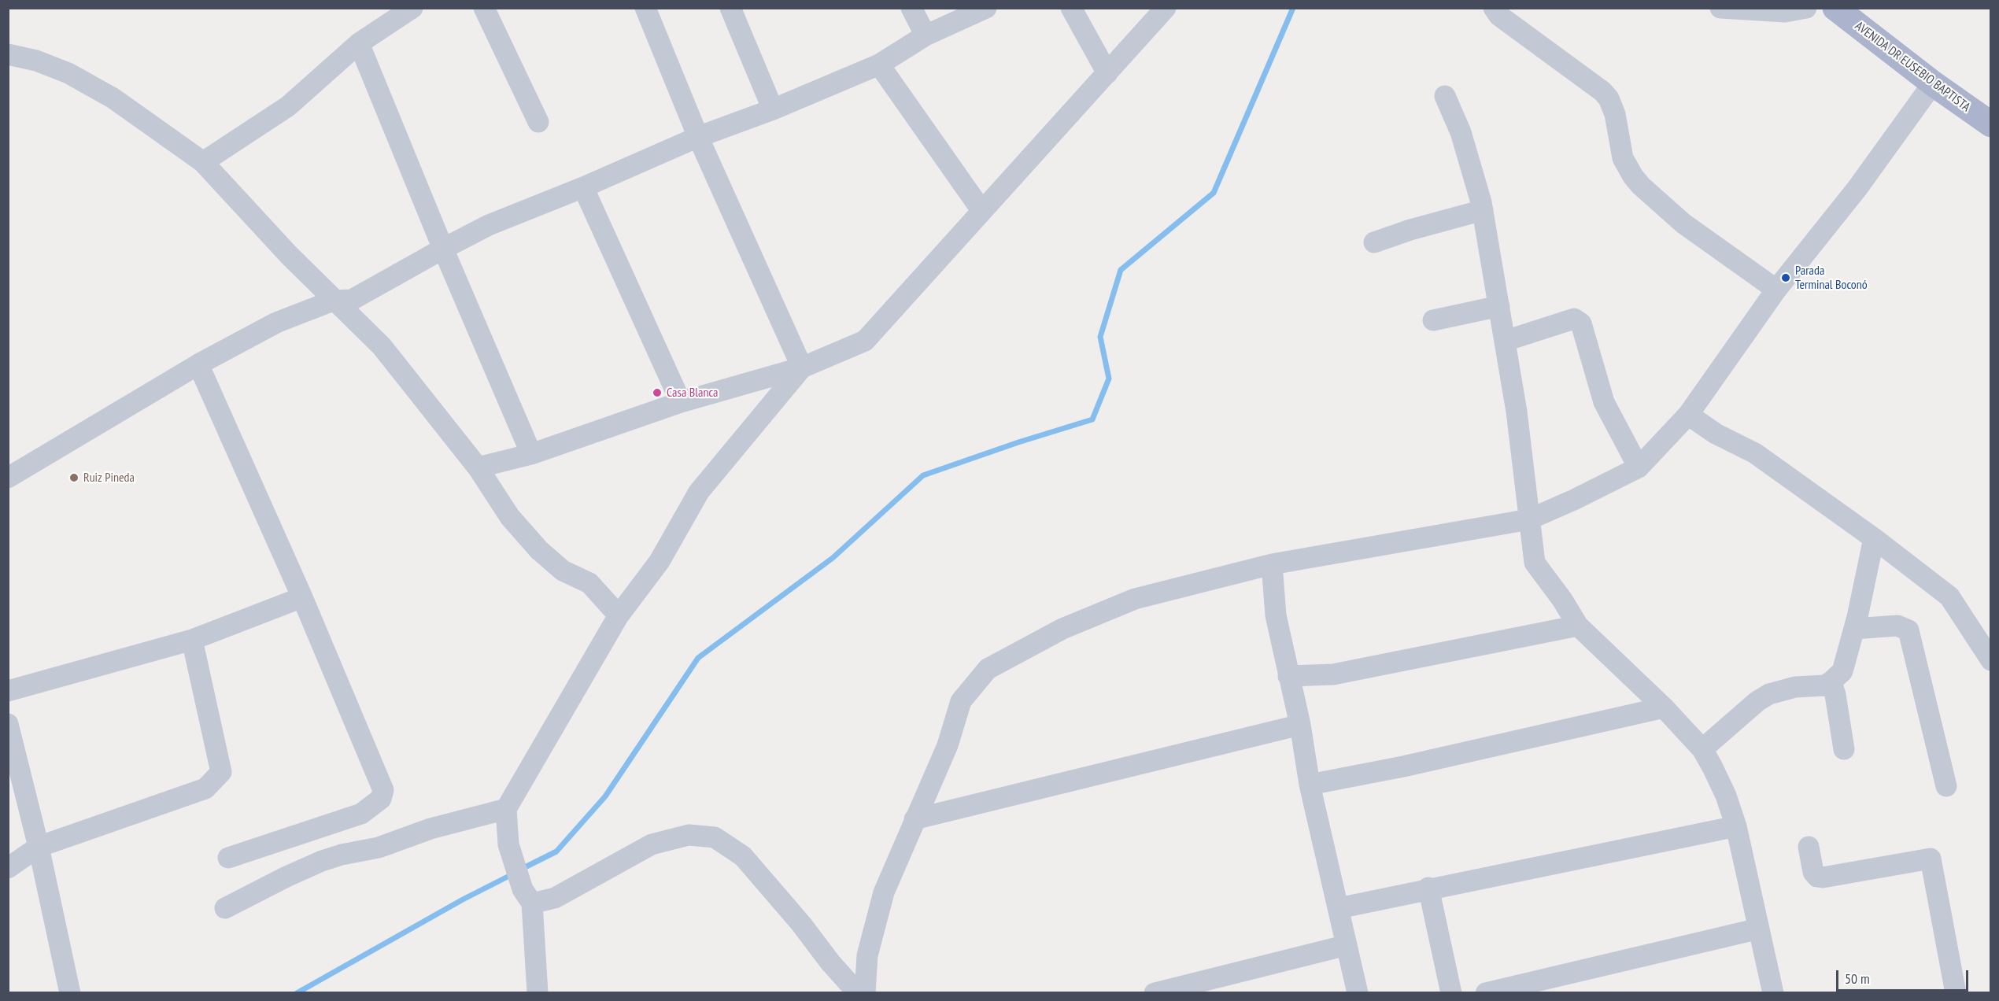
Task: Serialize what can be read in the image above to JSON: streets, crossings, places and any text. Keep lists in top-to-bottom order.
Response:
{
  "streets": {
    "main road": ["AVENIDA DR EUSEBIO BAPTISTA"]
  },
  "places": ["Parada Terminal Boconó", "Casa Blanca", "Ruiz Pineda"],
  "scale_bar": "50 m"
}
